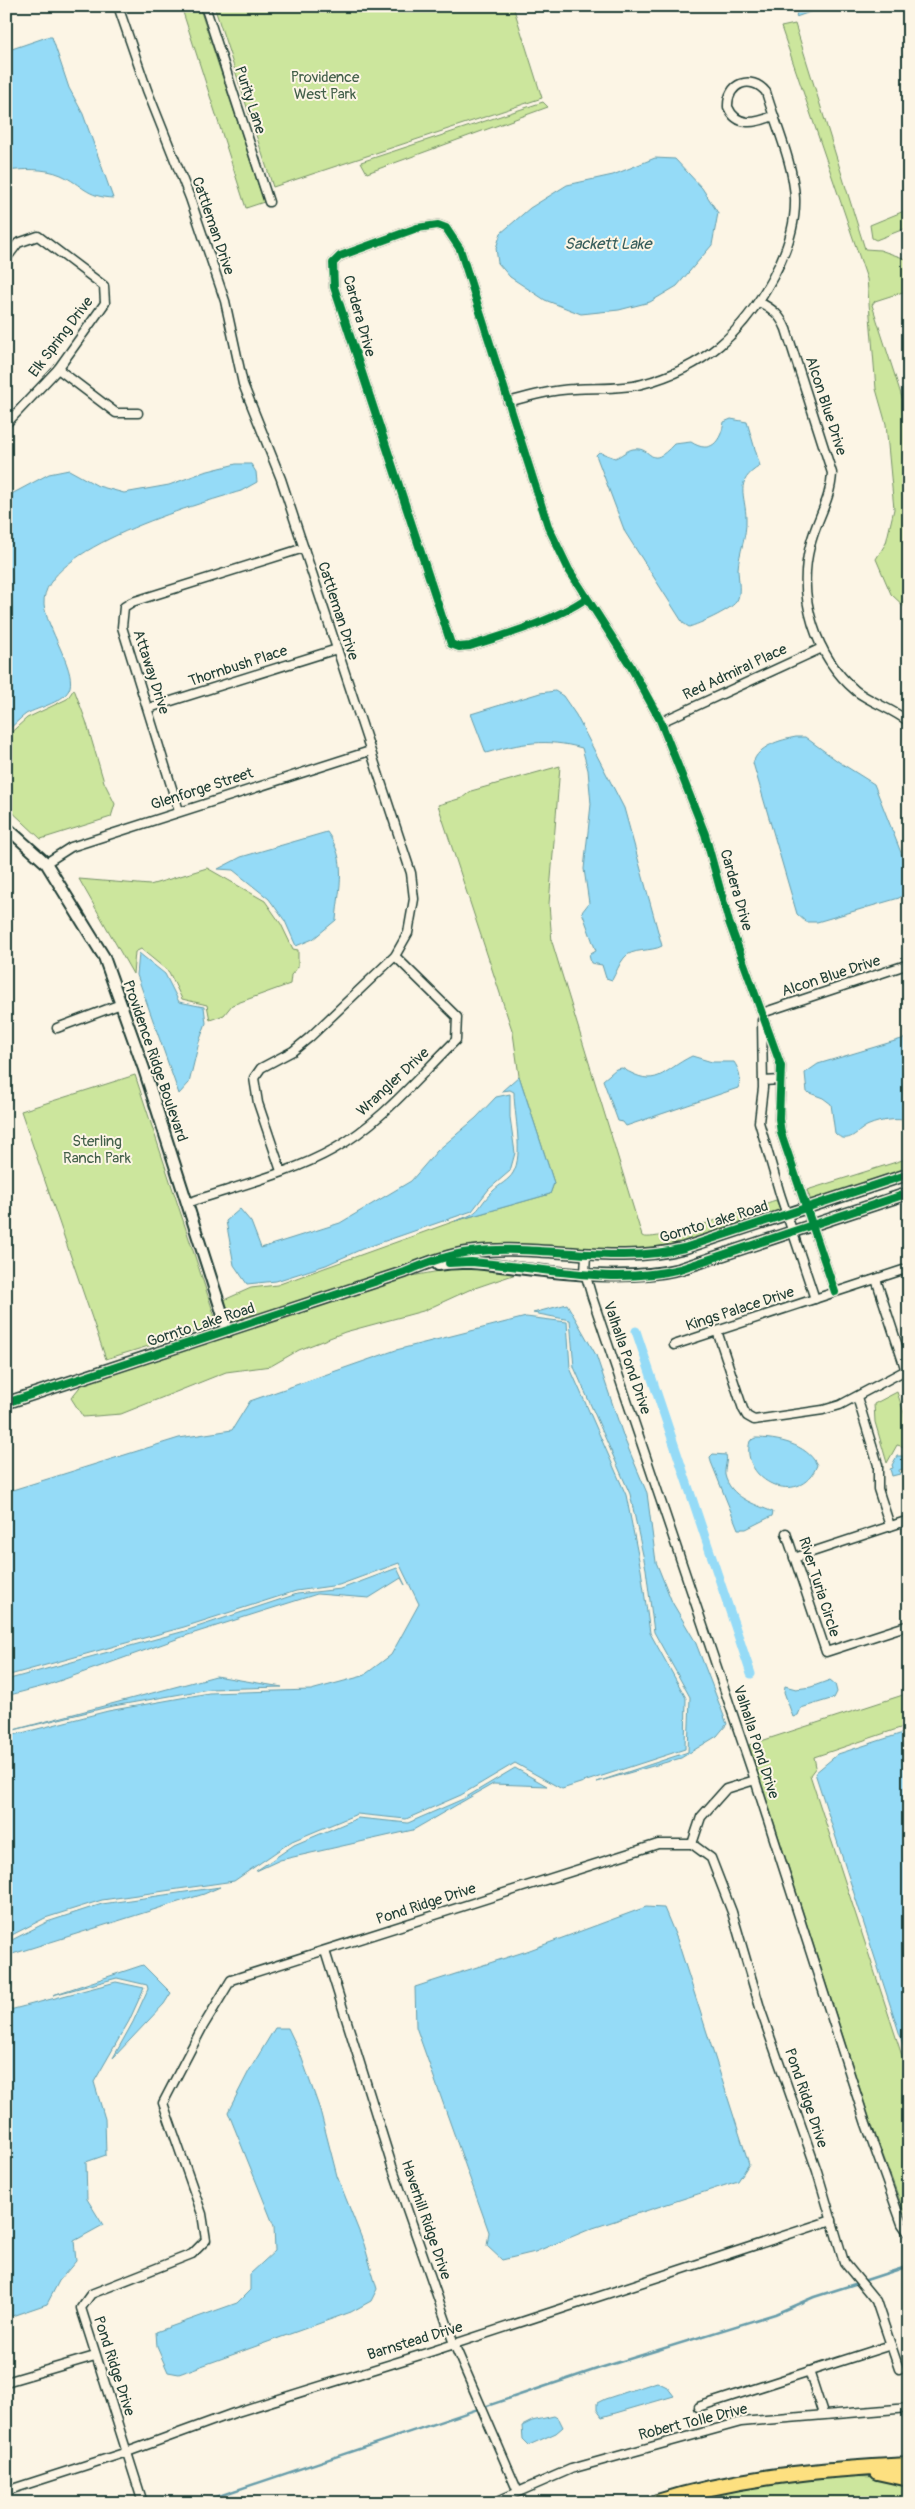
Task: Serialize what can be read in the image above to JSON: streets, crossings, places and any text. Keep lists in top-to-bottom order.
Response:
{
  "streets": {
    "street": [
      "Purity Lane",
      "Cattleman Drive",
      "Cardera Drive",
      "Elk Spring Drive",
      "Alcon Blue Drive",
      "Thornbush Place",
      "Attaway Drive",
      "Red Admiral Place",
      "Glenforge Street",
      "Providence Ridge Boulevard",
      "Wrangler Drive",
      "Gornto Lake Road",
      "Kings Palace Drive",
      "Valhalla Pond Drive",
      "River Turia Circle",
      "Pond Ridge Drive",
      "Haverhill Ridge Drive",
      "Barnstead Drive",
      "Robert Tolle Drive"
    ]
  },
  "crossings": [
    ["Cattleman Drive", "Thornbush Place"],
    ["Cattleman Drive", "Attaway Drive"],
    ["Cattleman Drive", "Glenforge Street"],
    ["Cattleman Drive", "Wrangler Drive"],
    ["Cardera Drive", "Alcon Blue Drive"],
    ["Cardera Drive", "Red Admiral Place"],
    ["Cardera Drive", "Gornto Lake Road"],
    ["Cardera Drive", "Kings Palace Drive"],
    ["Alcon Blue Drive", "Red Admiral Place"],
    ["Thornbush Place", "Attaway Drive"],
    ["Attaway Drive", "Glenforge Street"],
    ["Glenforge Street", "Providence Ridge Boulevard"],
    ["Providence Ridge Boulevard", "Wrangler Drive"],
    ["Providence Ridge Boulevard", "Gornto Lake Road"],
    ["Gornto Lake Road", "Kings Palace Drive"],
    ["Gornto Lake Road", "Valhalla Pond Drive"],
    ["Pond Ridge Drive", "Haverhill Ridge Drive"],
    ["Pond Ridge Drive", "Barnstead Drive"],
    ["Haverhill Ridge Drive", "Barnstead Drive"],
    ["Haverhill Ridge Drive", "Robert Tolle Drive"]
  ],
  "water": ["Sackett Lake"],
  "parks": ["Providence West Park", "Sterling Ranch Park"]
}
